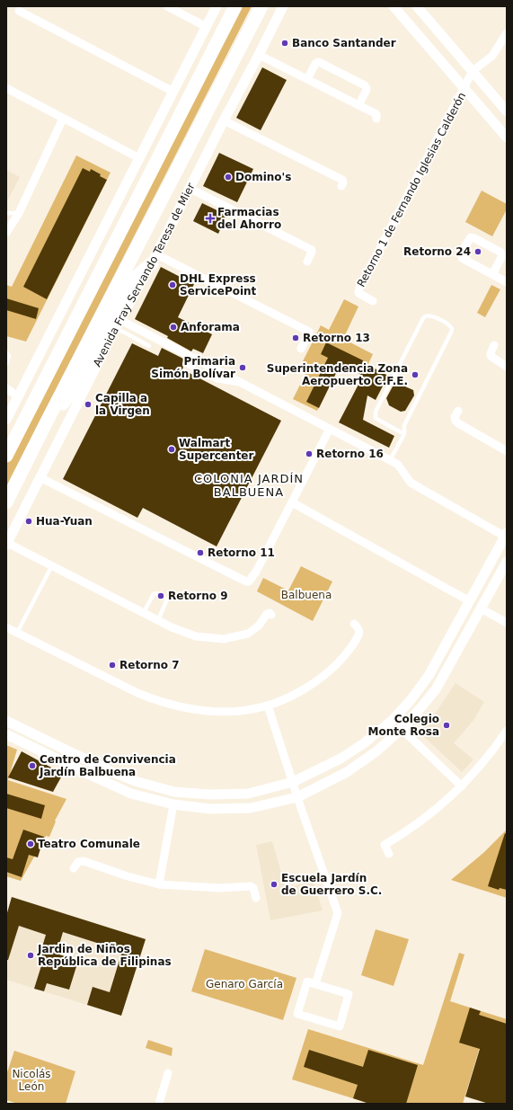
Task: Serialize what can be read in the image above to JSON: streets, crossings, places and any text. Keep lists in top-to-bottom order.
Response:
{
  "streets": {
    "main road": ["Avenida Fray Servando Teresa de Mier"],
    "street": ["Retorno 1 de Fernando Iglesias Calderón"]
  },
  "districts": ["COLONIA JARDÍN BALBUENA"],
  "parks": ["Balbuena", "Genaro García", "Nicolás León"],
  "places": {
    "other": [
      "Banco Santander",
      "Domino's",
      "Retorno 24",
      "DHL Express ServicePoint",
      "Anforama",
      "Retorno 13",
      "Primaria Simón Bolívar",
      "Superintendencia Zona Aeropuerto C.F.E.",
      "Capilla a la Virgen",
      "Walmart Supercenter",
      "Retorno 16",
      "Hua-Yuan",
      "Retorno 11",
      "Retorno 9",
      "Retorno 7",
      "Colegio Monte Rosa",
      "Centro de Convivencia Jardín Balbuena",
      "Teatro Comunale",
      "Escuela Jardín de Guerrero S.C.",
      "Jardin de Niños República de Filipinas"
    ],
    "health": ["Farmacias del Ahorro"]
  }
}
